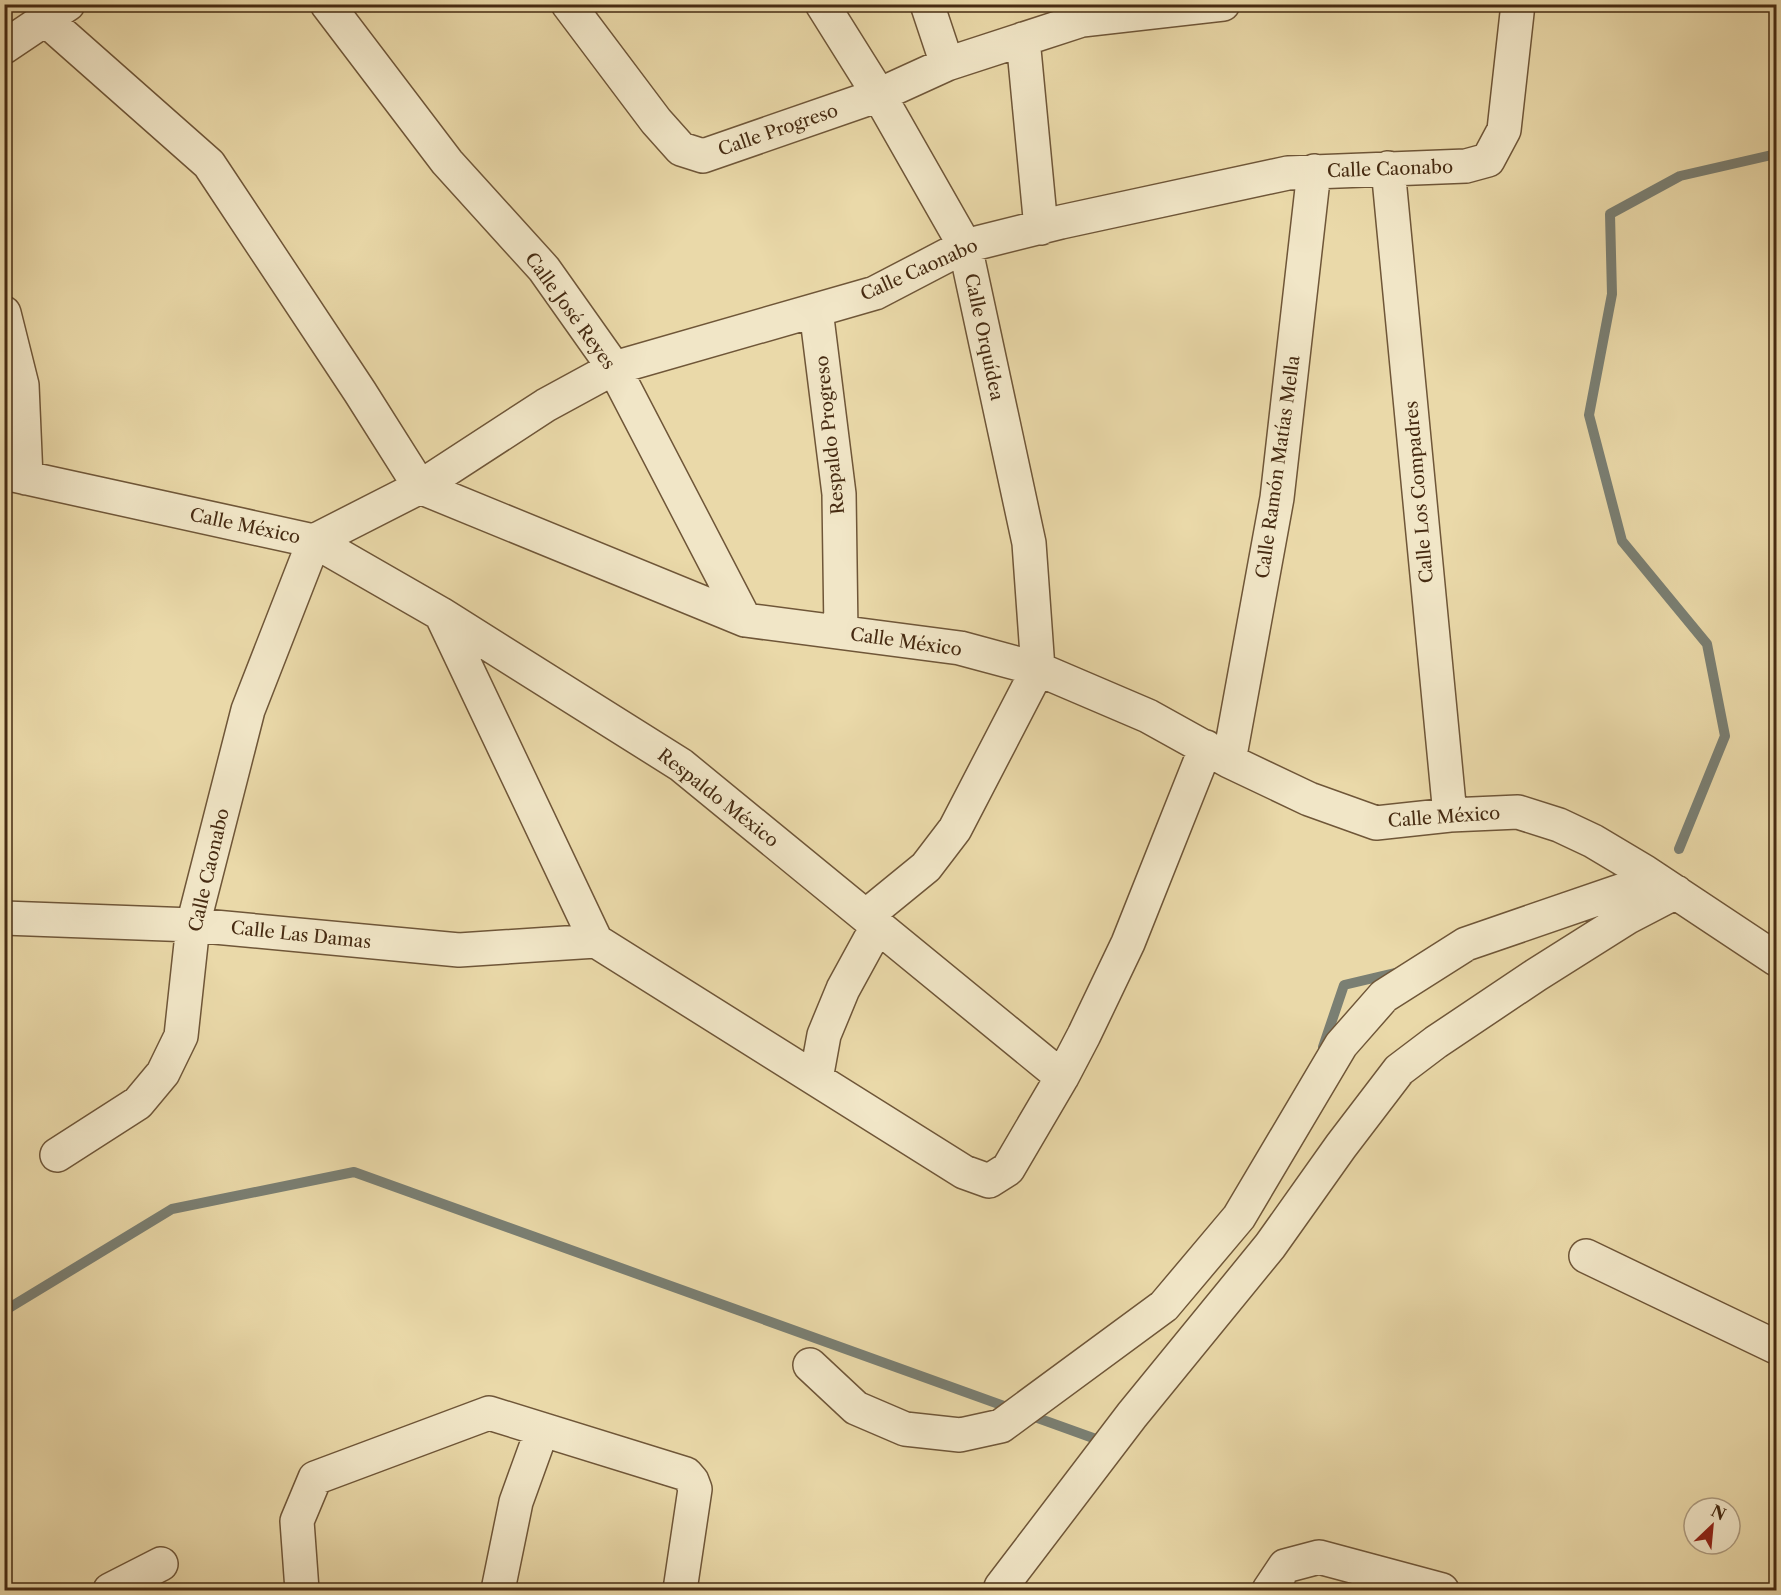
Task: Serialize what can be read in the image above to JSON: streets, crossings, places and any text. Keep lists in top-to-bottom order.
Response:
{
  "streets": {
    "street": [
      "Calle Progreso",
      "Calle Caonabo",
      "Calle José Reyes",
      "Calle Orquídea",
      "Respaldo Progreso",
      "Calle Ramón Matías Mella",
      "Calle Los Compadres",
      "Calle México",
      "Respaldo México",
      "Calle Las Damas"
    ]
  },
  "crossings": [
    ["Calle Progreso", "Calle Orquídea"],
    ["Calle Caonabo", "Calle José Reyes"],
    ["Calle Caonabo", "Calle Orquídea"],
    ["Calle Caonabo", "Respaldo Progreso"],
    ["Calle Caonabo", "Calle Ramón Matías Mella"],
    ["Calle Caonabo", "Calle Los Compadres"],
    ["Calle Caonabo", "Calle México"],
    ["Calle Caonabo", "Respaldo México"],
    ["Calle Caonabo", "Calle Las Damas"],
    ["Calle José Reyes", "Calle México"],
    ["Calle Orquídea", "Calle México"],
    ["Respaldo Progreso", "Calle México"],
    ["Calle Ramón Matías Mella", "Calle México"],
    ["Calle Ramón Matías Mella", "Respaldo México"],
    ["Calle Los Compadres", "Calle México"],
    ["Calle México", "Respaldo México"]
  ],
  "north": "top right"
}
